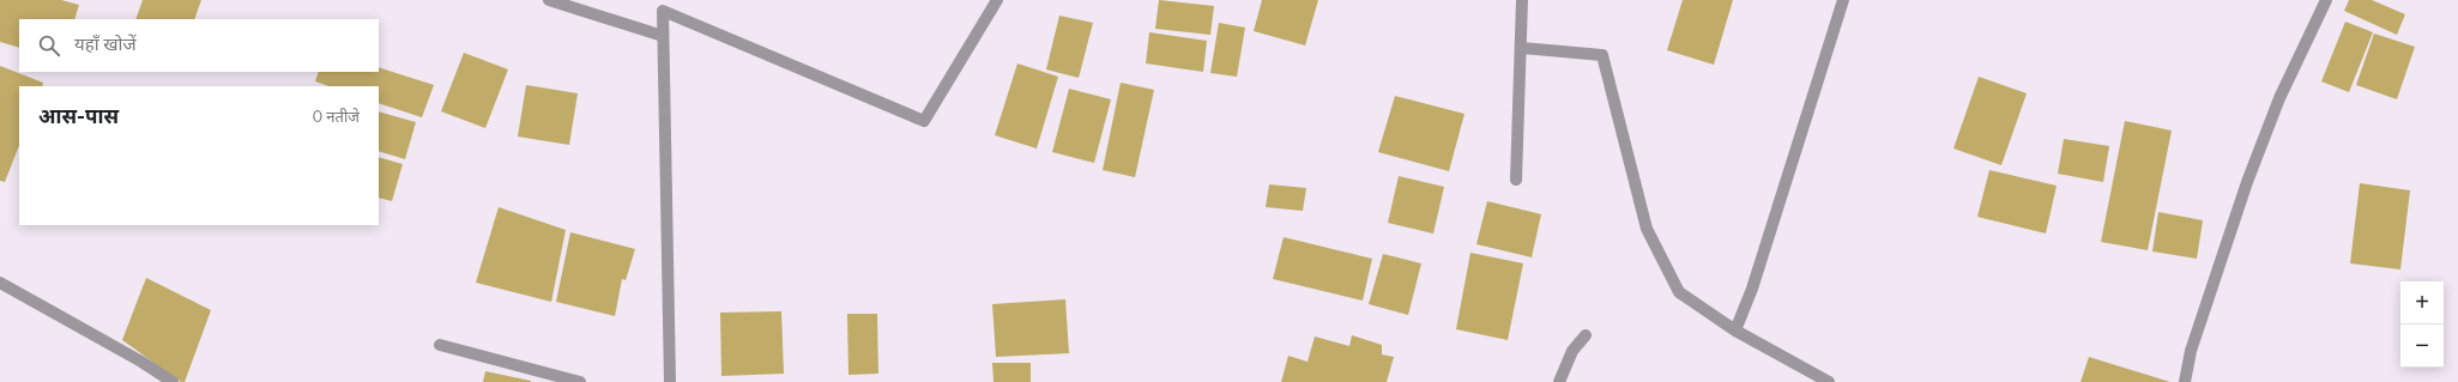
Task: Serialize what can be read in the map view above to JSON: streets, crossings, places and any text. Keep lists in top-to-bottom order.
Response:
{
  "page": {
    "search": "यहाँ खोजें",
    "heading": ["आस-पास", "0 नतीजे"],
    "map_buttons": ["+", "−"]
  }
}
